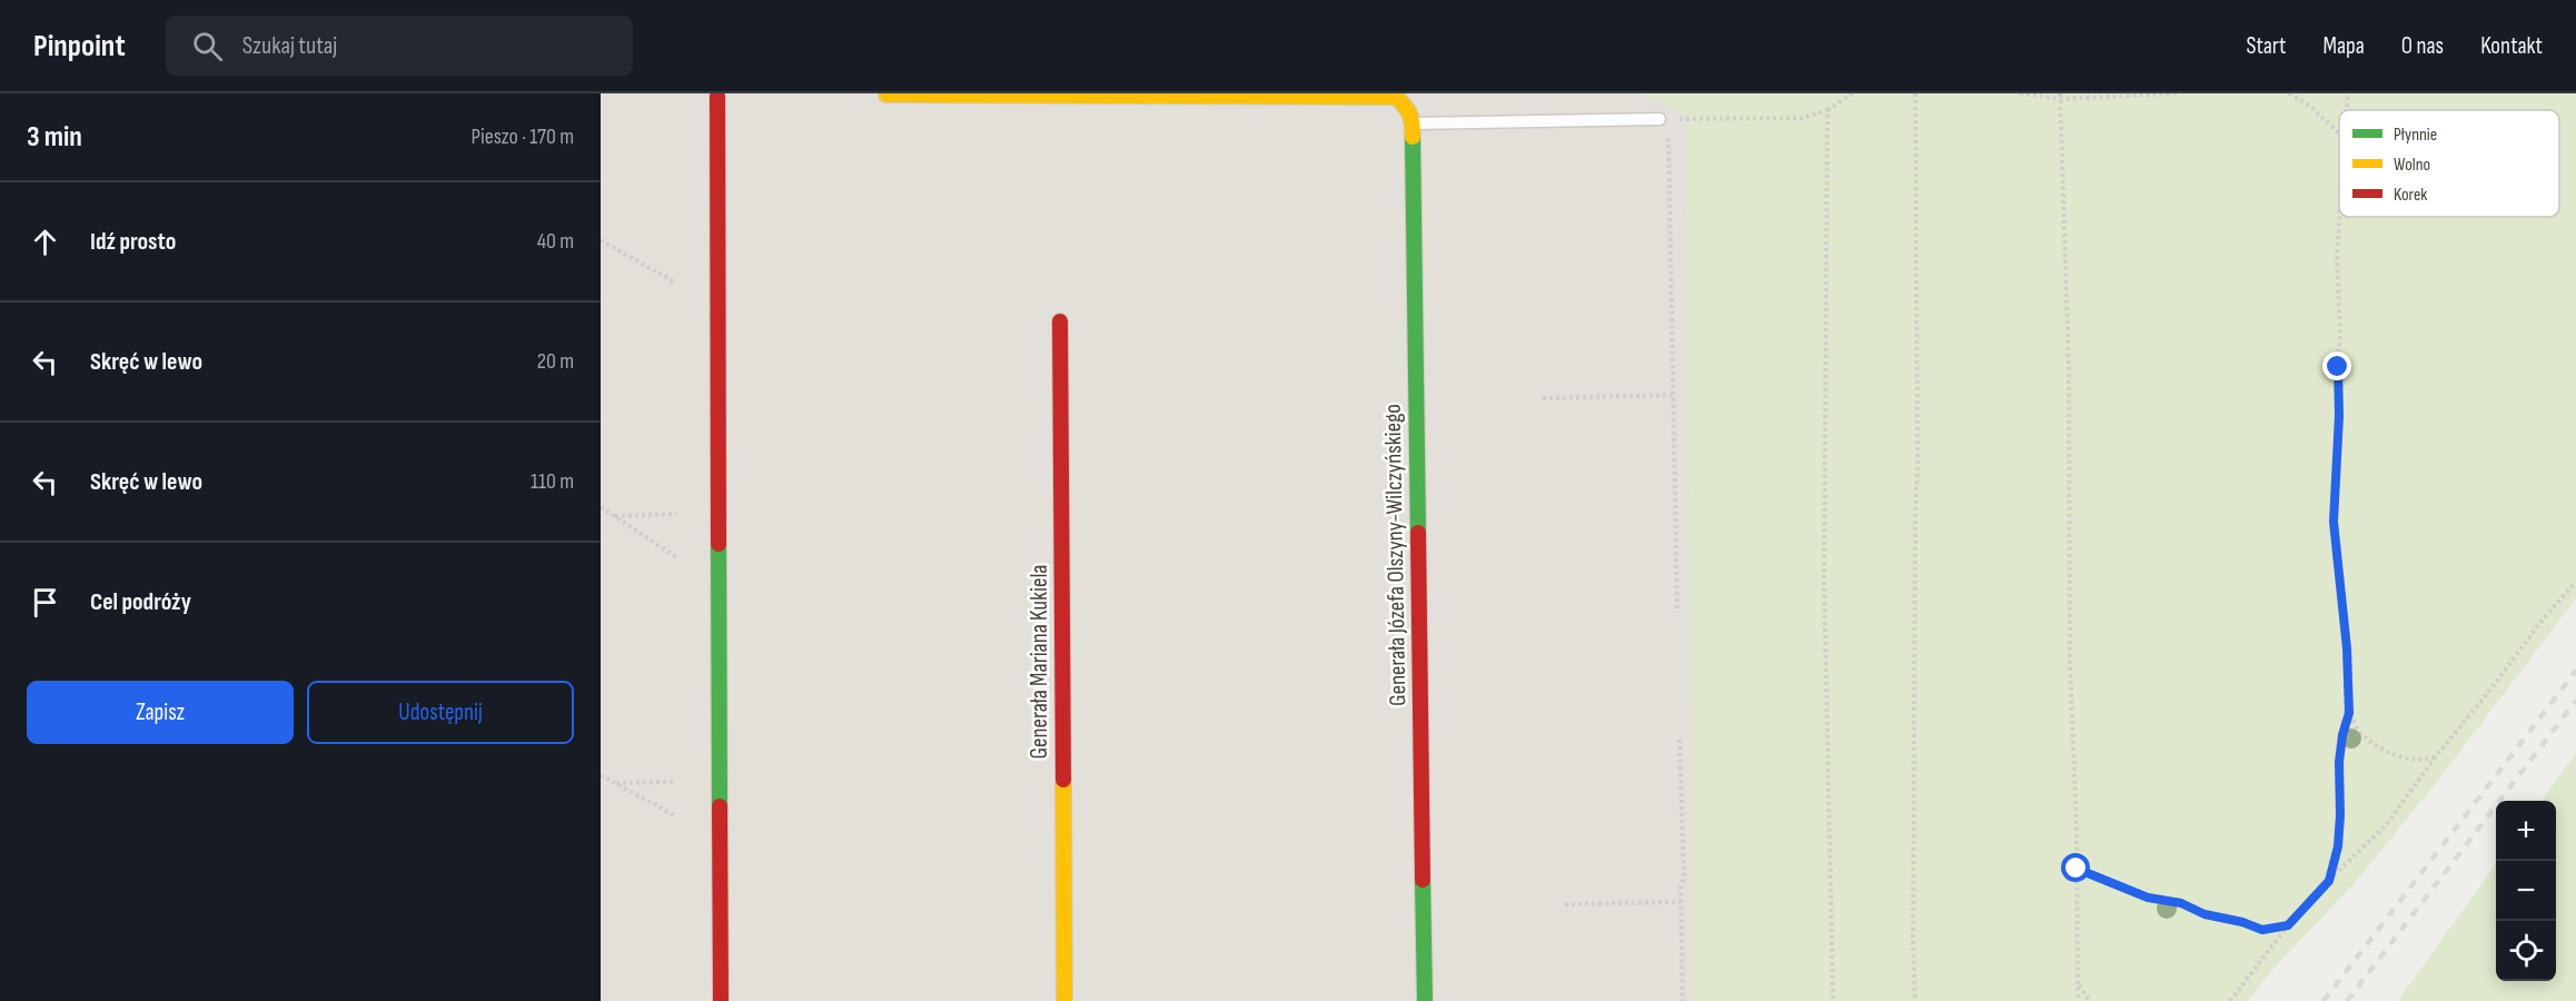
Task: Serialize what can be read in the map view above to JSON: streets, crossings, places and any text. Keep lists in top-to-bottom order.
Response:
{
  "streets": {
    "street": ["Generała Józefa Olszyny-Wilczyńskiego", "Generała Mariana Kukiela"]
  },
  "legend": ["Płynnie", "Wolno", "Korek"],
  "page": {
    "header": "Pinpoint",
    "search": "Szukaj tutaj",
    "nav": [
      "Start",
      "Mapa",
      "O nas",
      "Kontakt"
    ],
    "heading": ["3 min", "Pieszo · 170 m"],
    "list": [
      ["Idź prosto", "40 m"],
      ["Skręć w lewo", "20 m"],
      ["Skręć w lewo", "110 m"],
      "Cel podróży"
    ],
    "buttons": ["Zapisz", "Udostępnij"],
    "map_buttons": ["+", "−"]
  }
}
